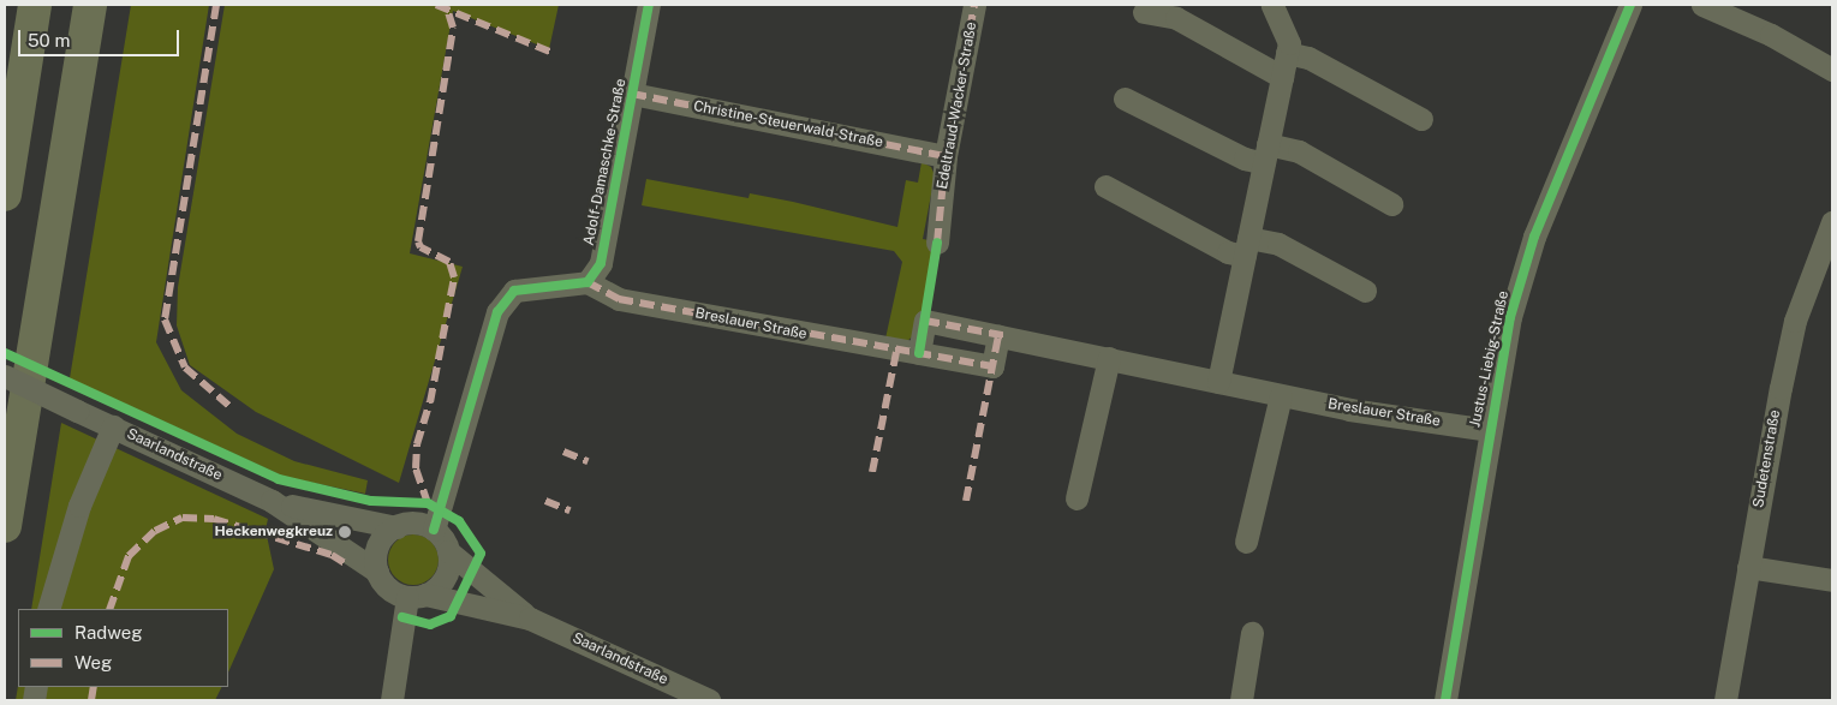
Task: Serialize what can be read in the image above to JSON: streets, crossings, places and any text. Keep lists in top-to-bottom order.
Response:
{
  "streets": {
    "street": [
      "Edeltraud-Wacker-Straße",
      "Christine-Steuerwald-Straße",
      "Adolf-Damaschke-Straße",
      "Breslauer Straße",
      "Justus-Liebig-Straße",
      "Saarlandstraße",
      "Sudetenstraße"
    ]
  },
  "crossings": [
    ["Edeltraud-Wacker-Straße", "Christine-Steuerwald-Straße"],
    ["Christine-Steuerwald-Straße", "Adolf-Damaschke-Straße"],
    ["Adolf-Damaschke-Straße", "Breslauer Straße"],
    ["Breslauer Straße", "Justus-Liebig-Straße"]
  ],
  "places": ["Heckenwegkreuz"],
  "legend": ["Radweg", "Weg"],
  "scale_bar": "50 m"
}
